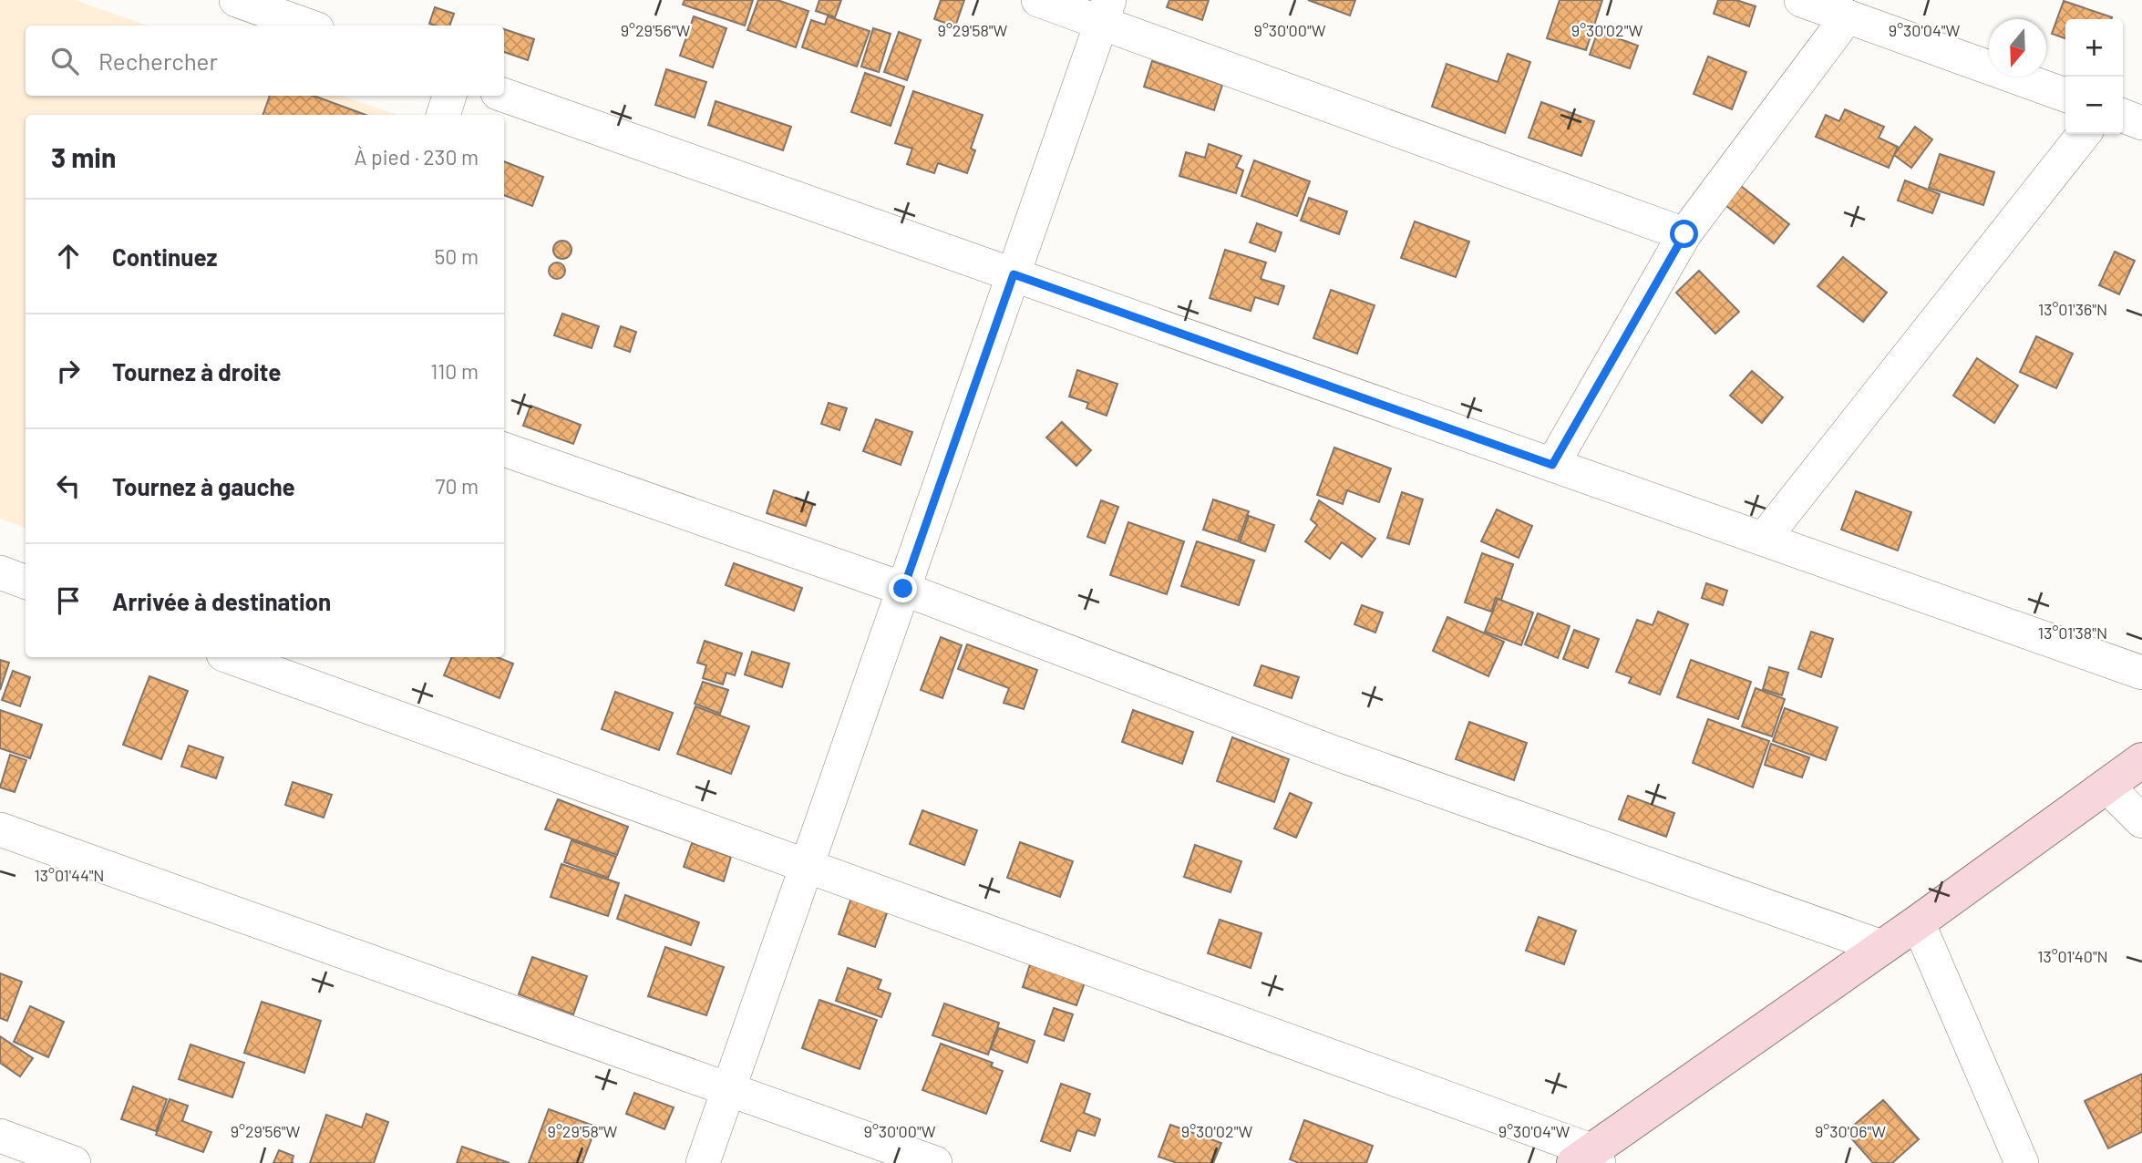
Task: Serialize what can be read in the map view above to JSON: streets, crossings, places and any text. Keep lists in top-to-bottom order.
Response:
{
  "north": "bottom",
  "page": {
    "map_buttons": ["+", "−"],
    "search": "Rechercher",
    "heading": ["3 min", "À pied · 230 m"],
    "list": [
      ["Continuez", "50 m"],
      ["Tournez à droite", "110 m"],
      ["Tournez à gauche", "70 m"],
      "Arrivée à destination"
    ]
  },
  "coordinates": [
    "9°29'56\"W",
    "9°29'58\"W",
    "9°30'00\"W",
    "9°30'02\"W",
    "9°30'04\"W",
    "13°01'36\"N",
    "13°01'38\"N",
    "13°01'44\"N",
    "13°01'40\"N",
    "9°30'06\"W"
  ]
}
